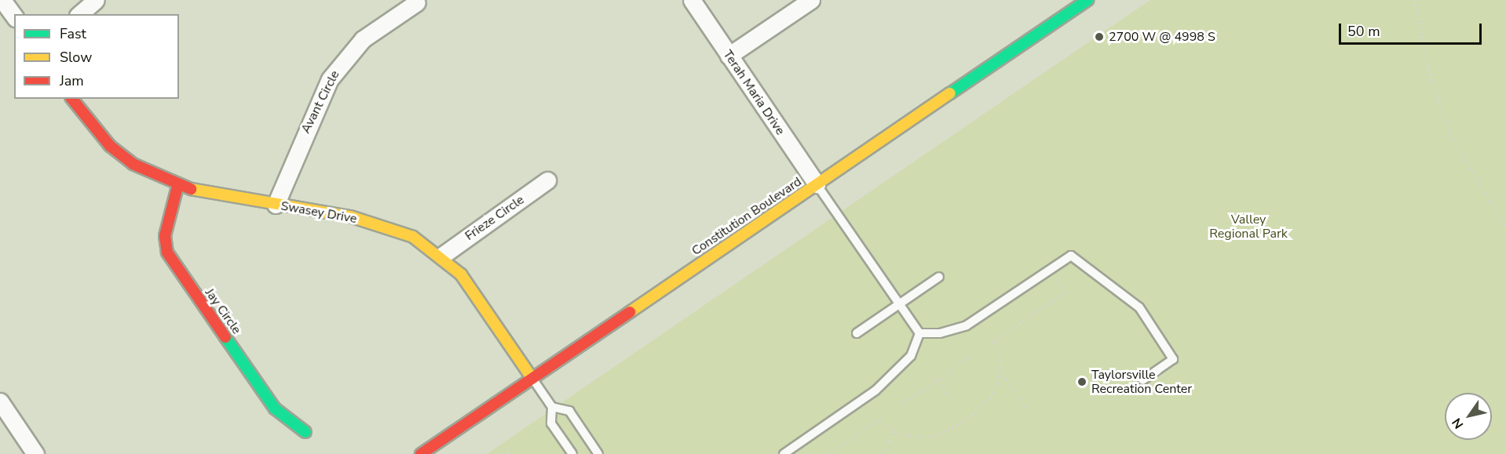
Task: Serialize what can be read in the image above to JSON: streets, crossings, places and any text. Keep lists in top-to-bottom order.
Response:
{
  "streets": {
    "street": [
      "Terah Maria Drive",
      "Avant Circle",
      "Swasey Drive",
      "Constitution Boulevard",
      "Frieze Circle",
      "Jay Circle"
    ]
  },
  "crossings": [
    ["Terah Maria Drive", "Constitution Boulevard"],
    ["Avant Circle", "Swasey Drive"],
    ["Swasey Drive", "Constitution Boulevard"],
    ["Swasey Drive", "Frieze Circle"],
    ["Swasey Drive", "Jay Circle"]
  ],
  "parks": ["Valley Regional Park"],
  "places": ["2700 W @ 4998 S", "Taylorsville Recreation Center"],
  "legend": ["Fast", "Slow", "Jam"],
  "scale_bar": "50 m",
  "north": "bottom left"
}
